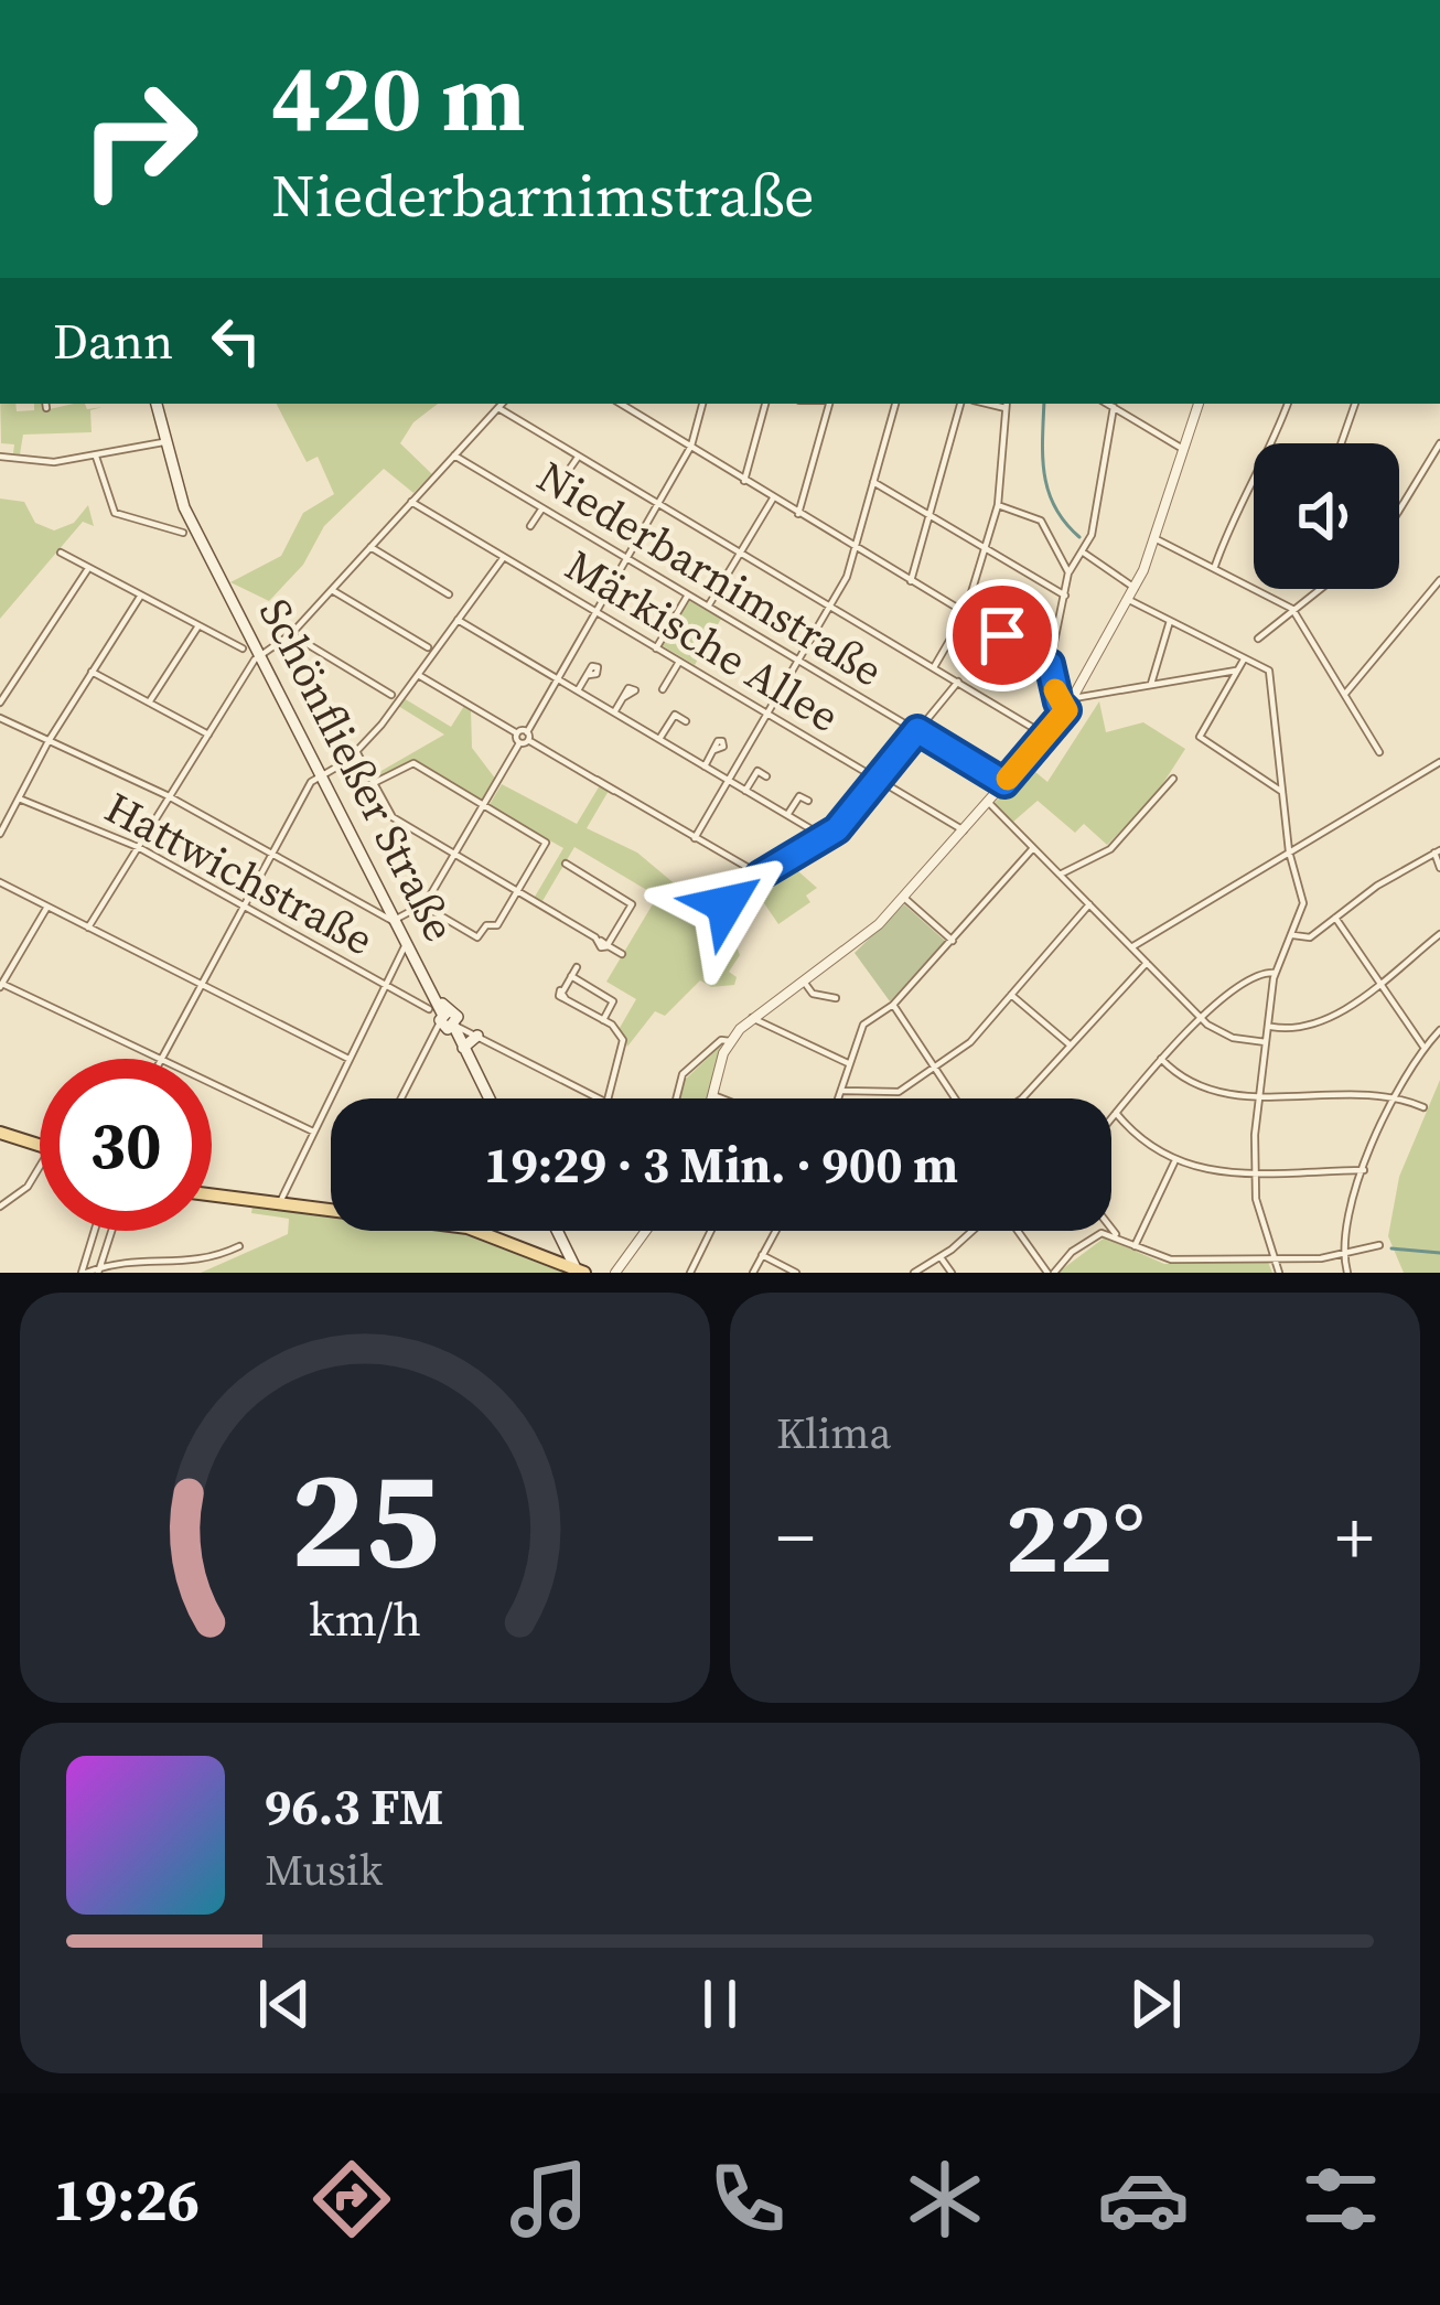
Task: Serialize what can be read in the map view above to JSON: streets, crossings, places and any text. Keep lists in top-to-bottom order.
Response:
{
  "streets": {
    "main road": ["Schönfließer Straße"],
    "street": ["Niederbarnimstraße", "Märkische Allee", "Hattwichstraße"]
  },
  "crossings": [
    ["Schönfließer Straße", "Hattwichstraße"]
  ],
  "page": {
    "turn": ["420 m", "Niederbarnimstraße"],
    "then": "Dann",
    "limit": "30",
    "trip": "19:29 · 3 Min. · 900 m",
    "tile": "Klima",
    "heat": ["−", "22°", "+"],
    "song": ["96.3 FM", "Musik"],
    "tabs": "19:26",
    "gauge": ["25", "km/h"]
  }
}
